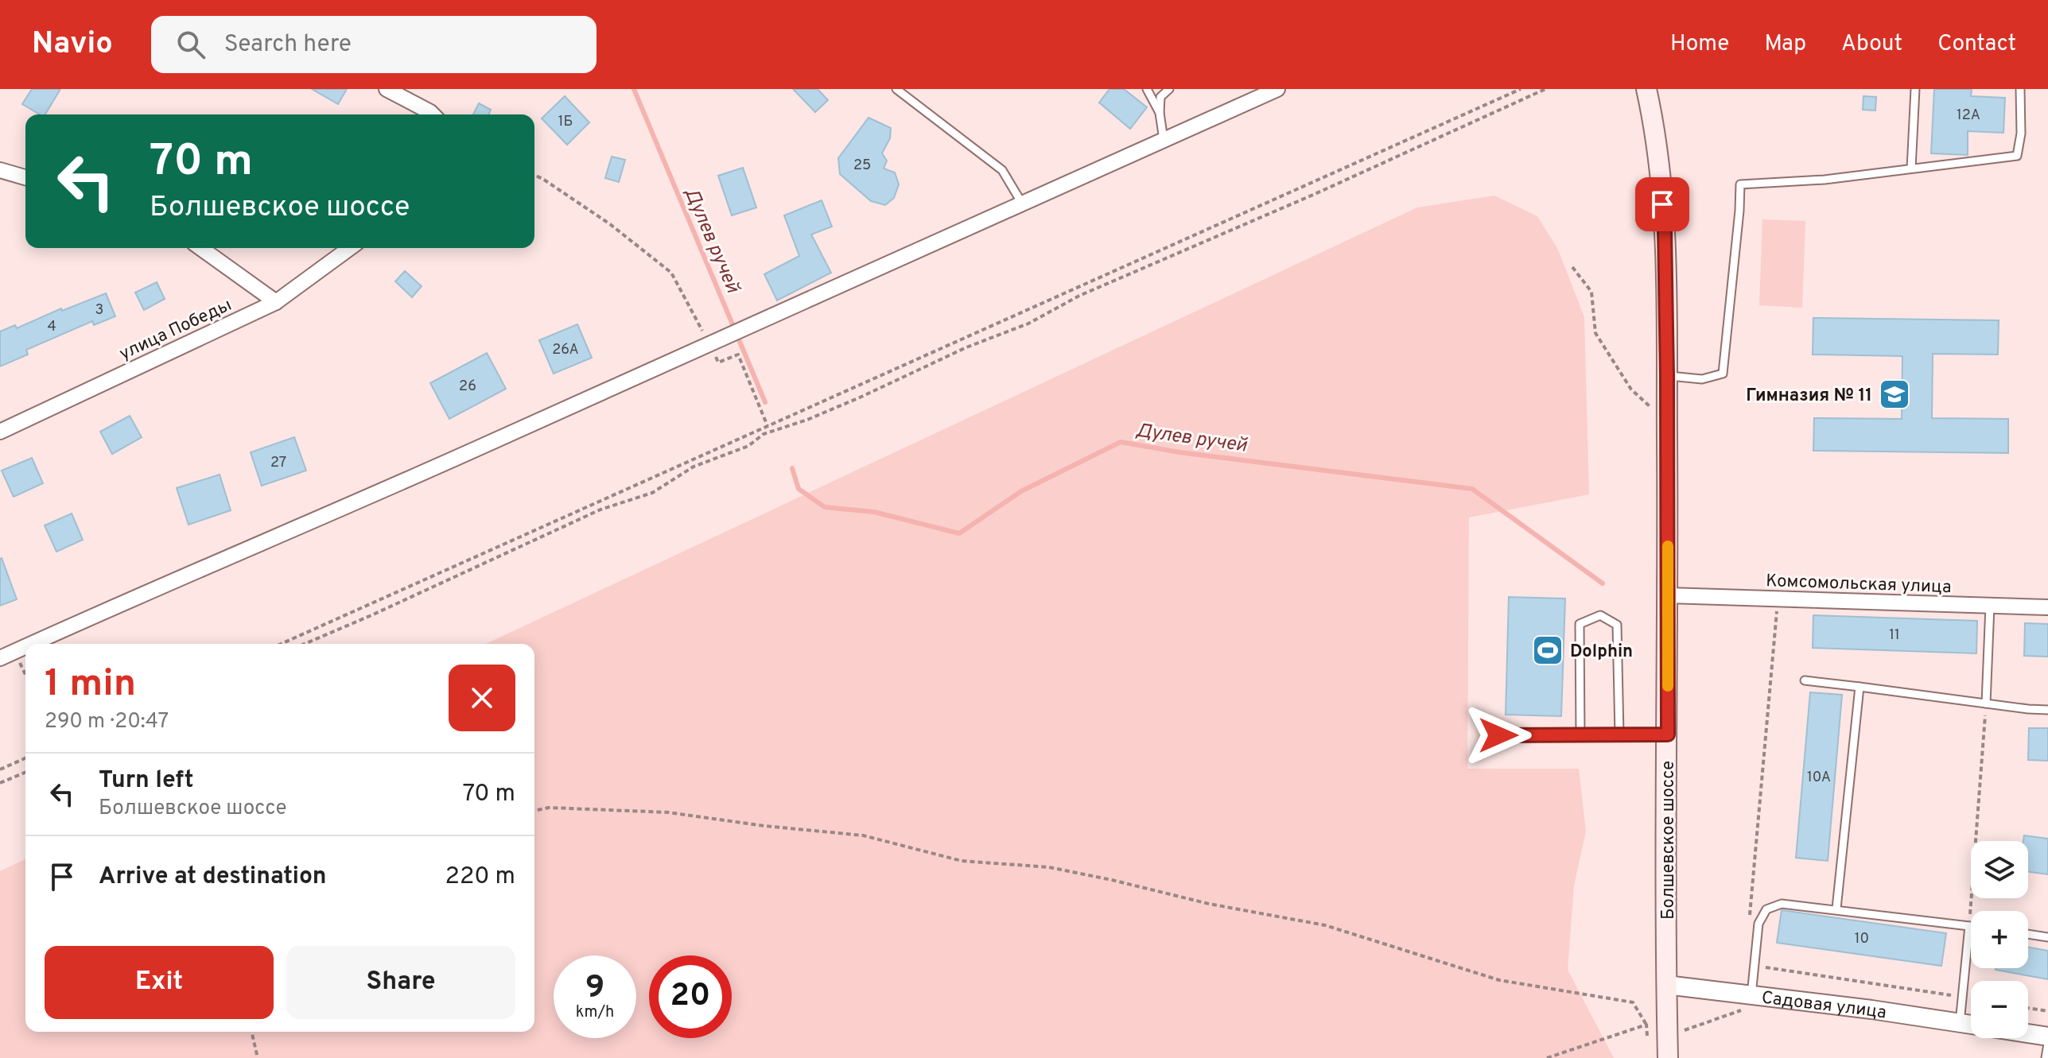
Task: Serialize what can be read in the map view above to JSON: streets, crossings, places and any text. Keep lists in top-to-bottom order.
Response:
{
  "streets": {
    "main road": ["Болшевское шоссе"],
    "street": ["улица Победы", "Комсомольская улица", "Садовая улица"]
  },
  "crossings": [
    ["Комсомольская улица", "Болшевское шоссе"],
    ["Болшевское шоссе", "Садовая улица"]
  ],
  "water": ["Дулев ручей"],
  "places": {
    "school or university": ["Гимназия № 11"],
    "sports": ["Dolphin"]
  },
  "house_numbers": [
    "12А",
    "1Б",
    "25",
    "3",
    "4",
    "26А",
    "26",
    "27",
    "11",
    "10А",
    "10"
  ],
  "page": {
    "header": "Navio",
    "search": "Search here",
    "nav": [
      "Home",
      "Map",
      "About",
      "Contact"
    ],
    "turn": ["70 m", "Болшевское шоссе"],
    "heading": ["1 min", "290 m · 20:47"],
    "list": [
      {
        "name": "Turn left",
        "note": "Болшевское шоссе",
        "value": "70 m"
      },
      {
        "name": "Arrive at destination",
        "value": "220 m"
      }
    ],
    "map_buttons": ["+", "−"],
    "buttons": ["Exit", "Share"],
    "speed": "9 km/h",
    "limit": "20"
  }
}
